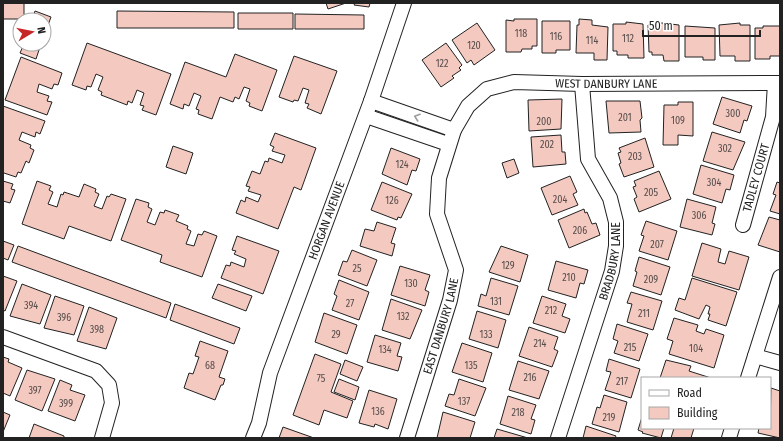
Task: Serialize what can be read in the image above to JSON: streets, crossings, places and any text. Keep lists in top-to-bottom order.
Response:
{
  "streets": {
    "street": [
      "WEST DANBURY LANE",
      "TADLEY COURT",
      "HORGAN AVENUE",
      "BRADBURY LANE",
      "EAST DANBURY LANE"
    ]
  },
  "crossings": [
    ["WEST DANBURY LANE", "TADLEY COURT"],
    ["WEST DANBURY LANE", "BRADBURY LANE"],
    ["WEST DANBURY LANE", "EAST DANBURY LANE"]
  ],
  "house_numbers": [
    "118",
    "116",
    "112",
    "114",
    "120",
    "122",
    "300",
    "201",
    "109",
    "200",
    "202",
    "302",
    "203",
    "124",
    "304",
    "205",
    "204",
    "126",
    "306",
    "206",
    "207",
    "129",
    "25",
    "210",
    "209",
    "130",
    "131",
    "27",
    "394",
    "212",
    "211",
    "132",
    "396",
    "398",
    "29",
    "133",
    "214",
    "215",
    "104",
    "134",
    "68",
    "135",
    "216",
    "75",
    "217",
    "397",
    "137",
    "399",
    "136",
    "218",
    "219"
  ],
  "legend": ["Road", "Building"],
  "scale_bar": "50 m",
  "north": "right"
}
